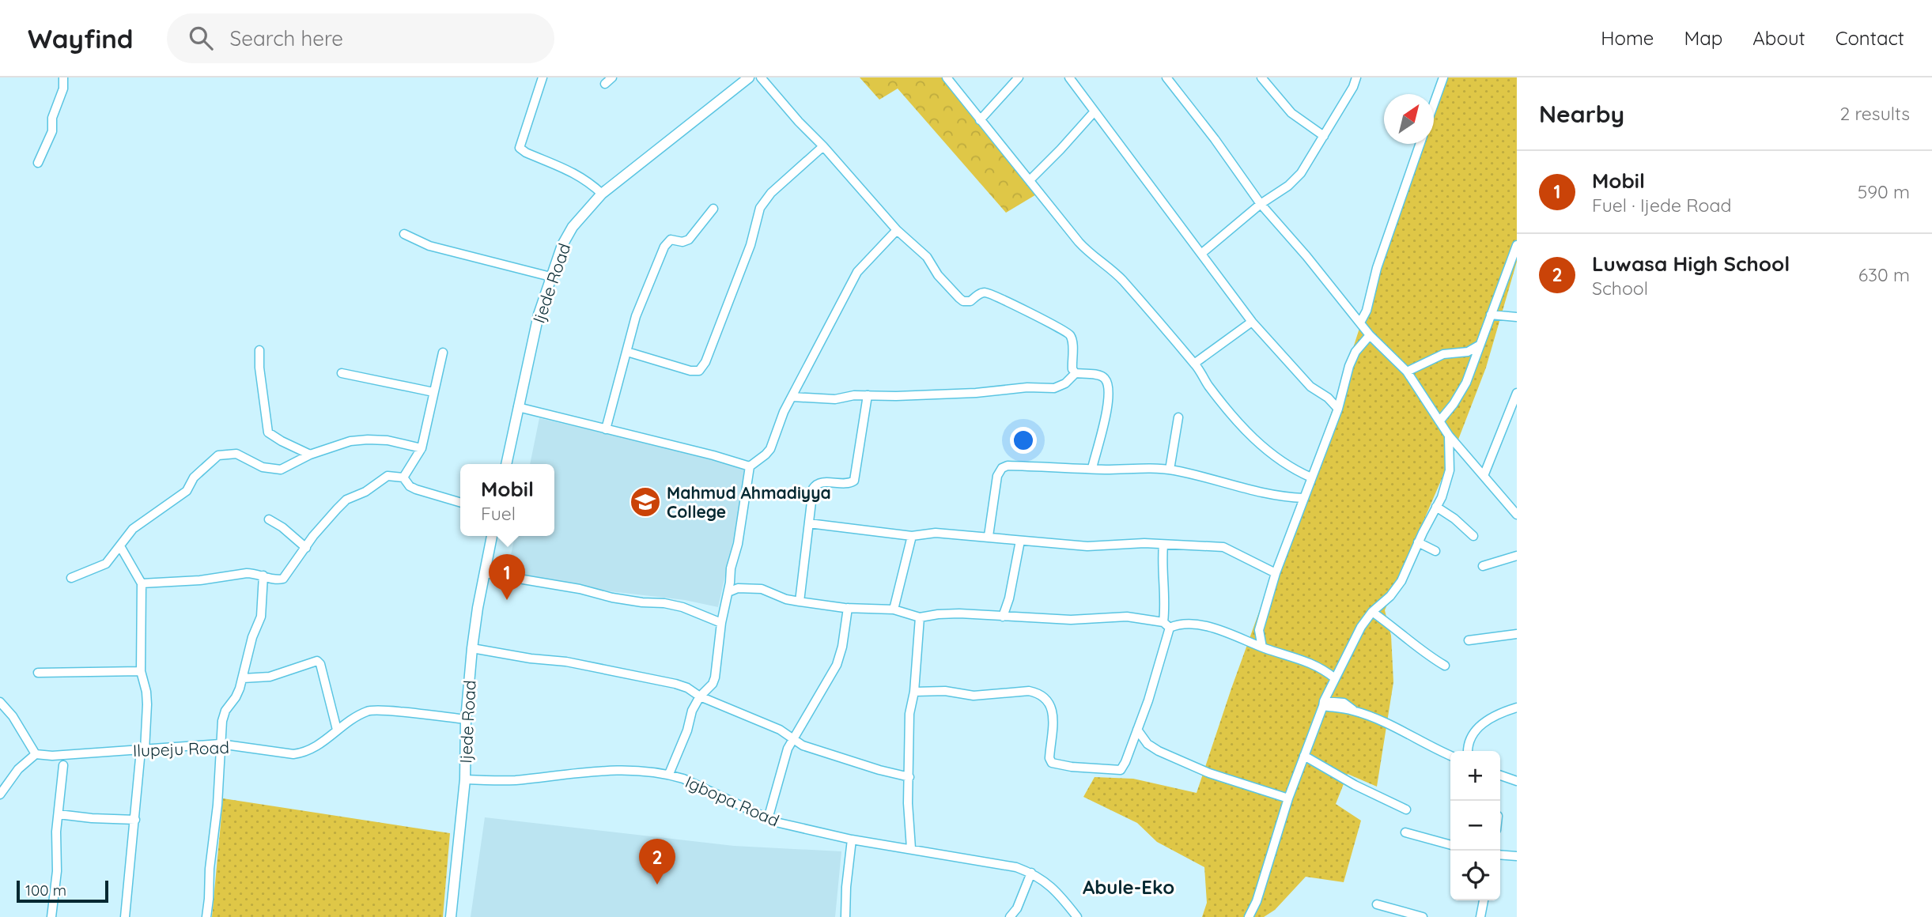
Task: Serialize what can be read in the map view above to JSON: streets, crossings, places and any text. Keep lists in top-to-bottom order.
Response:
{
  "streets": {
    "main road": ["Ijede Road"],
    "street": ["Ilupeju Road", "Igbopa Road"]
  },
  "crossings": [
    ["Ijede Road", "Ilupeju Road"],
    ["Ijede Road", "Igbopa Road"]
  ],
  "districts": ["Abule-Eko"],
  "places": {
    "school or university": ["Mahmud Ahmadiyya College"]
  },
  "scale_bar": "100 m",
  "north": "top right",
  "page": {
    "header": "Wayfind",
    "search": "Search here",
    "nav": [
      "Home",
      "Map",
      "About",
      "Contact"
    ],
    "heading": ["Nearby", "2 results"],
    "list": [
      {
        "mark": "1",
        "name": "Mobil",
        "note": "Fuel · Ijede Road",
        "value": "590 m"
      },
      {
        "mark": "2",
        "name": "Luwasa High School",
        "note": "School",
        "value": "630 m"
      }
    ],
    "popup": ["Mobil", "Fuel"],
    "pins": ["1", "2"],
    "map_buttons": ["+", "−"],
    "scale": "100 m"
  }
}
